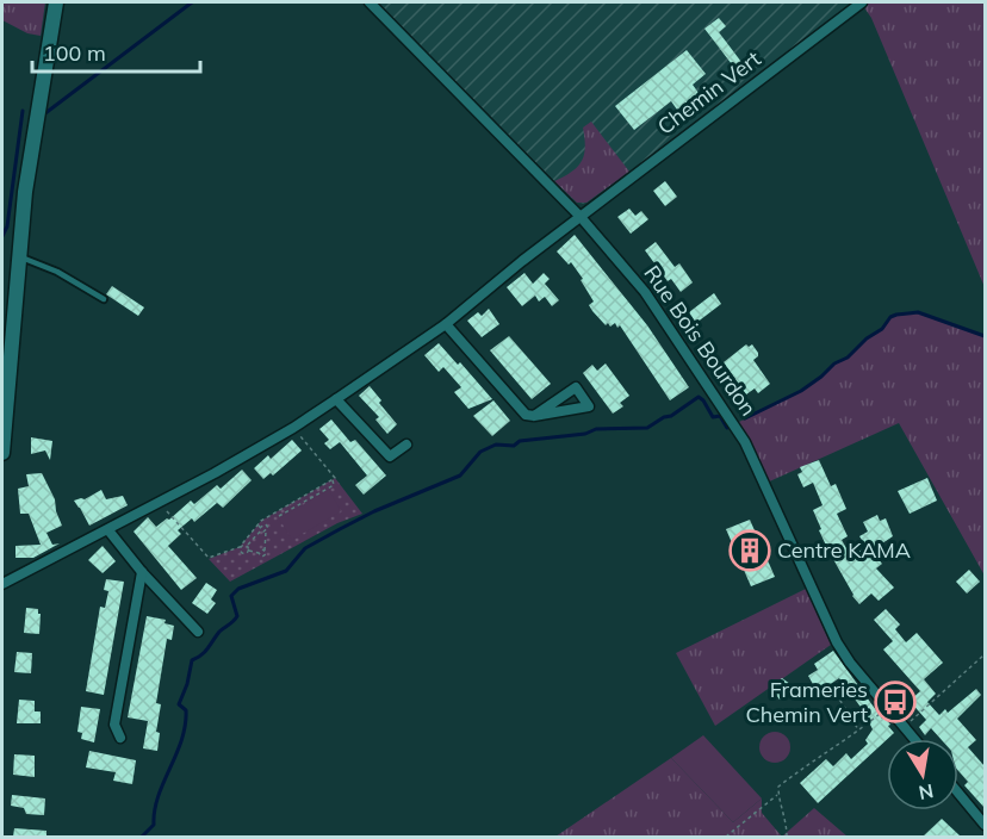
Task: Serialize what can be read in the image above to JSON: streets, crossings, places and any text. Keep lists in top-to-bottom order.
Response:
{
  "streets": {
    "street": ["Chemin Vert", "Rue Bois Bourdon"]
  },
  "crossings": [
    ["Chemin Vert", "Rue Bois Bourdon"]
  ],
  "places": {
    "building": ["Centre KAMA"],
    "bus stop": ["Frameries Chemin Vert"]
  },
  "scale_bar": "100 m",
  "north": "bottom"
}
